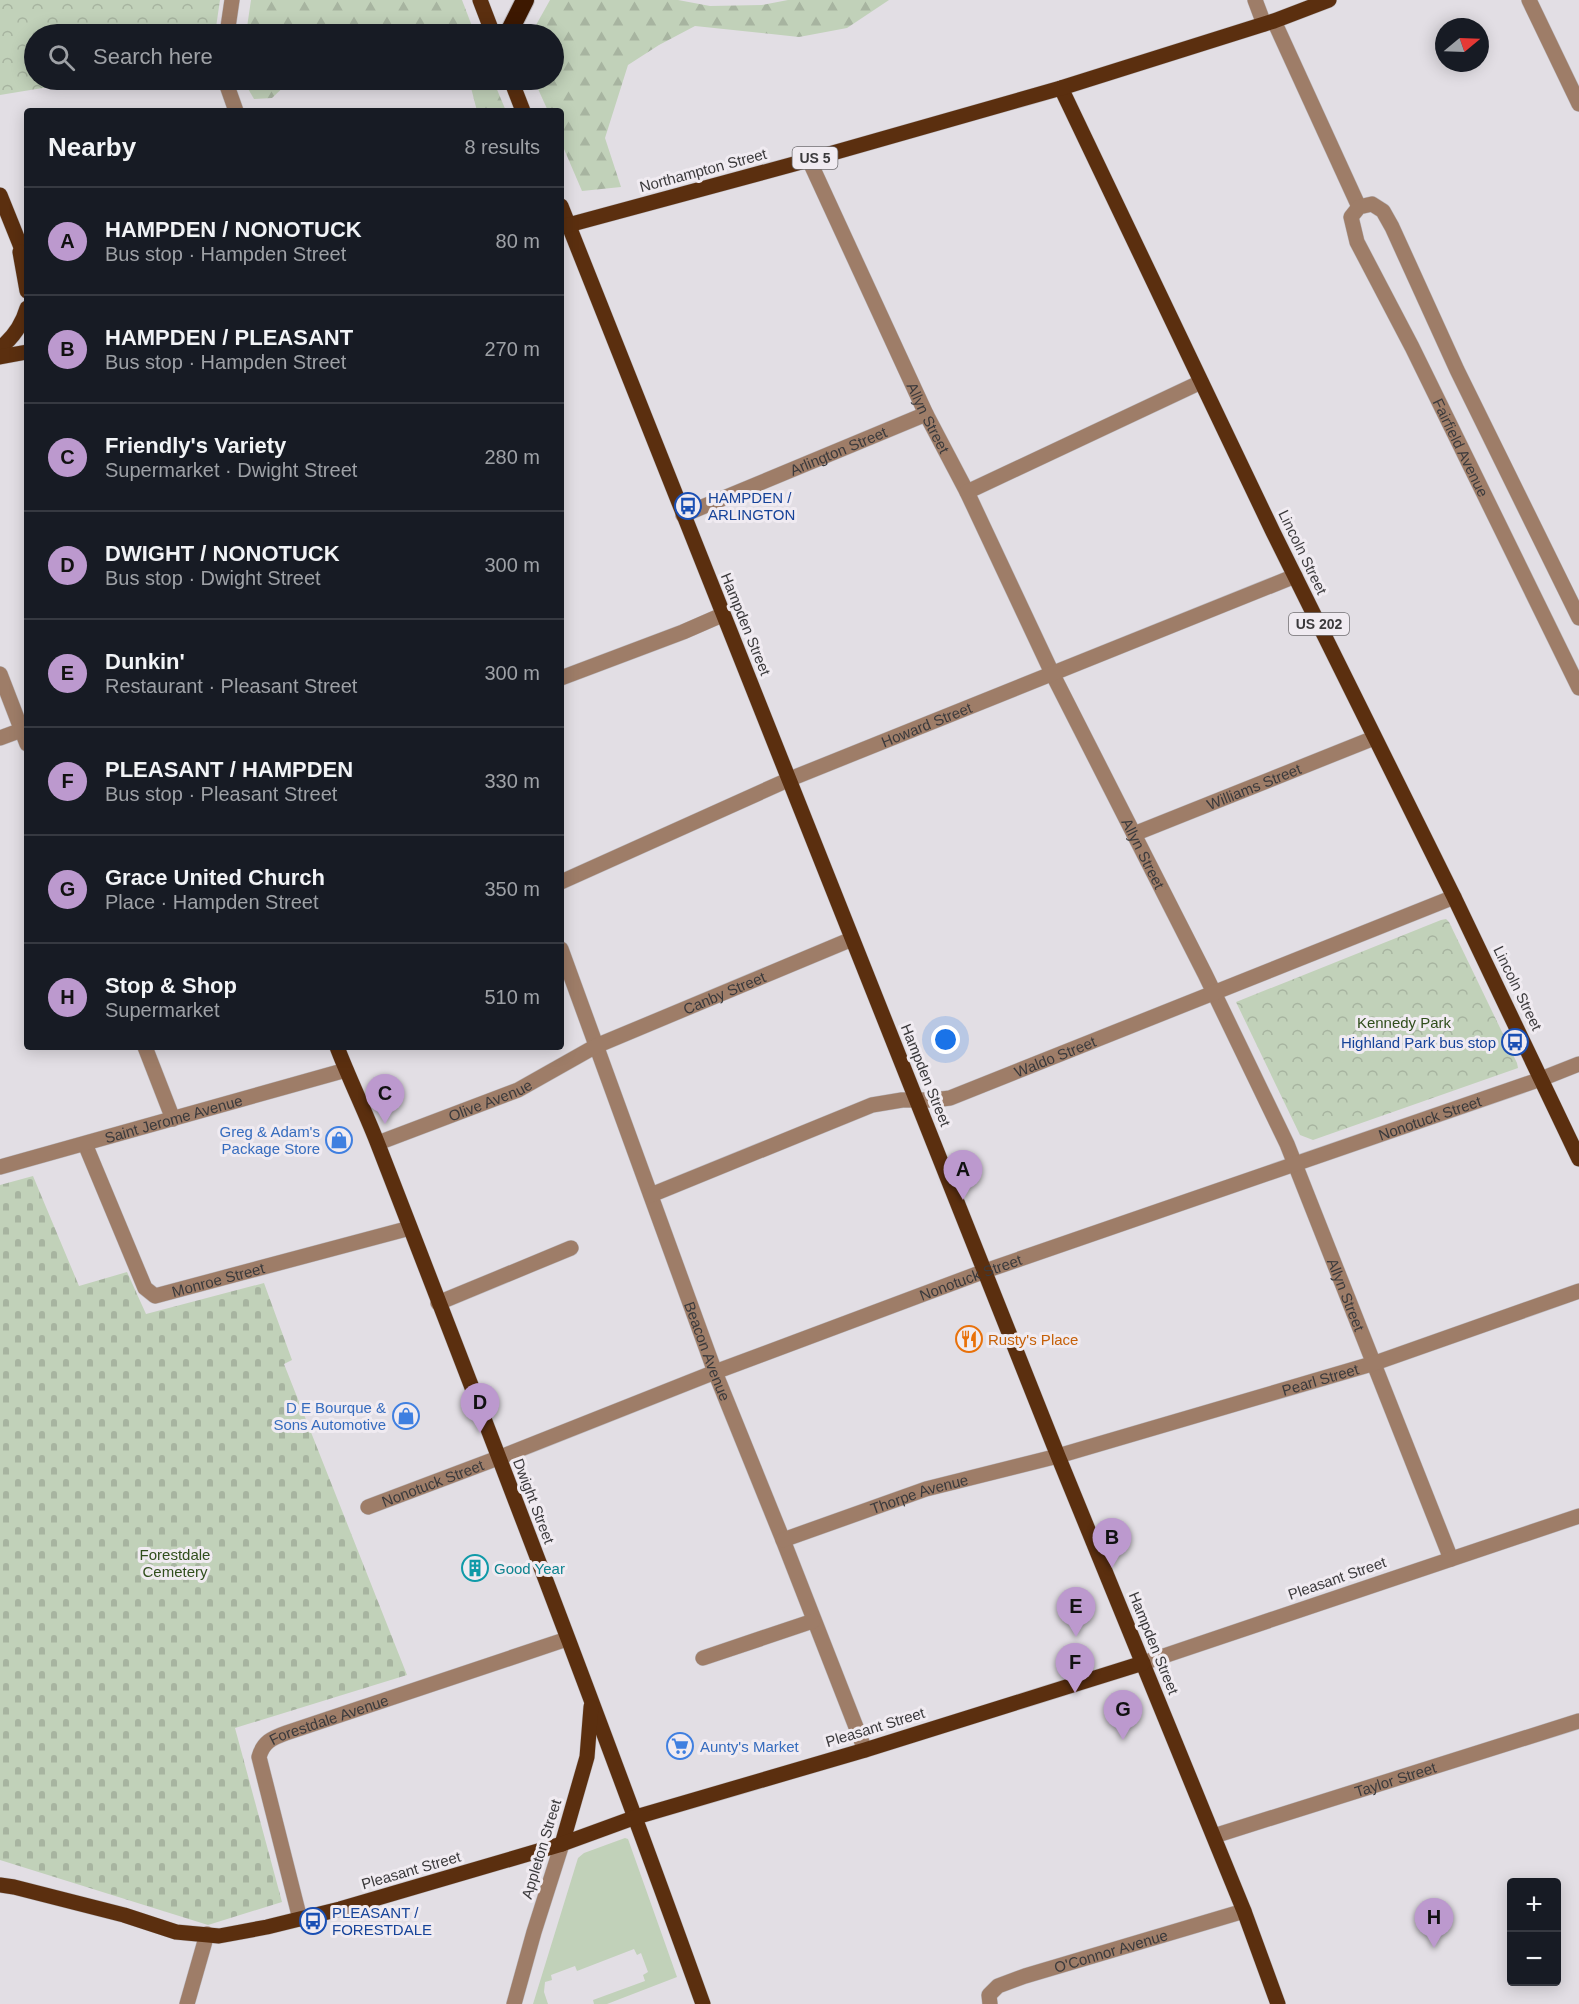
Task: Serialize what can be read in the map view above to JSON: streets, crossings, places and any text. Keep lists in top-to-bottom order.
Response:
{
  "streets": {
    "main road": [
      "US 5",
      "Northampton Street",
      "Lincoln Street",
      "Hampden Street",
      "US 202",
      "Dwight Street",
      "Pleasant Street",
      "Appleton Street"
    ],
    "street": [
      "Allyn Street",
      "Fairfield Avenue",
      "Arlington Street",
      "Howard Street",
      "Williams Street",
      "Canby Street",
      "Waldo Street",
      "Olive Avenue",
      "Nonotuck Street",
      "Saint Jerome Avenue",
      "Monroe Street",
      "Beacon Avenue",
      "Pearl Street",
      "Thorpe Avenue",
      "Forestdale Avenue",
      "Taylor Street",
      "O'Connor Avenue"
    ]
  },
  "crossings": [
    ["US 5", "Northampton Street"],
    ["US 5", "Lincoln Street"],
    ["Northampton Street", "Allyn Street"],
    ["Northampton Street", "Lincoln Street"],
    ["Northampton Street", "Hampden Street"],
    ["Allyn Street", "Arlington Street"],
    ["Allyn Street", "Howard Street"],
    ["Allyn Street", "Williams Street"],
    ["Allyn Street", "Waldo Street"],
    ["Allyn Street", "Nonotuck Street"],
    ["Allyn Street", "Pearl Street"],
    ["Allyn Street", "Pleasant Street"],
    ["Arlington Street", "Hampden Street"],
    ["Lincoln Street", "Howard Street"],
    ["Lincoln Street", "Williams Street"],
    ["Lincoln Street", "Waldo Street"],
    ["Lincoln Street", "Nonotuck Street"],
    ["Hampden Street", "Howard Street"],
    ["Hampden Street", "Canby Street"],
    ["Hampden Street", "Waldo Street"],
    ["Hampden Street", "Nonotuck Street"],
    ["Hampden Street", "Pearl Street"],
    ["Hampden Street", "Thorpe Avenue"],
    ["Hampden Street", "Pleasant Street"],
    ["Hampden Street", "Taylor Street"],
    ["Hampden Street", "O'Connor Avenue"],
    ["Canby Street", "Olive Avenue"],
    ["Canby Street", "Beacon Avenue"],
    ["Waldo Street", "Beacon Avenue"],
    ["Olive Avenue", "Beacon Avenue"],
    ["Olive Avenue", "Dwight Street"],
    ["Nonotuck Street", "Beacon Avenue"],
    ["Nonotuck Street", "Dwight Street"],
    ["Saint Jerome Avenue", "Monroe Street"],
    ["Saint Jerome Avenue", "Dwight Street"],
    ["Monroe Street", "Dwight Street"],
    ["Beacon Avenue", "Thorpe Avenue"],
    ["Beacon Avenue", "Pleasant Street"],
    ["Pearl Street", "Thorpe Avenue"],
    ["Dwight Street", "Pleasant Street"],
    ["Dwight Street", "Forestdale Avenue"],
    ["Dwight Street", "Appleton Street"],
    ["Pleasant Street", "Forestdale Avenue"],
    ["Pleasant Street", "Appleton Street"]
  ],
  "parks": ["Kennedy Park", "Forestdale Cemetery"],
  "places": {
    "bus stop": ["HAMPDEN / ARLINGTON", "Highland Park bus stop", "PLEASANT / FORESTDALE"],
    "shop": ["Greg & Adam's Package Store", "D E Bourque & Sons Automotive"],
    "restaurant": ["Rusty's Place"],
    "building": ["Good Year"],
    "supermarket": ["Aunty's Market"]
  },
  "north": "right",
  "page": {
    "search": "Search here",
    "heading": ["Nearby", "8 results"],
    "list": [
      {
        "mark": "A",
        "name": "HAMPDEN / NONOTUCK",
        "note": "Bus stop · Hampden Street",
        "value": "80 m"
      },
      {
        "mark": "B",
        "name": "HAMPDEN / PLEASANT",
        "note": "Bus stop · Hampden Street",
        "value": "270 m"
      },
      {
        "mark": "C",
        "name": "Friendly's Variety",
        "note": "Supermarket · Dwight Street",
        "value": "280 m"
      },
      {
        "mark": "D",
        "name": "DWIGHT / NONOTUCK",
        "note": "Bus stop · Dwight Street",
        "value": "300 m"
      },
      {
        "mark": "E",
        "name": "Dunkin'",
        "note": "Restaurant · Pleasant Street",
        "value": "300 m"
      },
      {
        "mark": "F",
        "name": "PLEASANT / HAMPDEN",
        "note": "Bus stop · Pleasant Street",
        "value": "330 m"
      },
      {
        "mark": "G",
        "name": "Grace United Church",
        "note": "Place · Hampden Street",
        "value": "350 m"
      },
      {
        "mark": "H",
        "name": "Stop & Shop",
        "note": "Supermarket",
        "value": "510 m"
      }
    ],
    "pins": [
      "C",
      "A",
      "D",
      "B",
      "E",
      "F",
      "G",
      "H"
    ],
    "map_buttons": ["+", "−"]
  }
}
